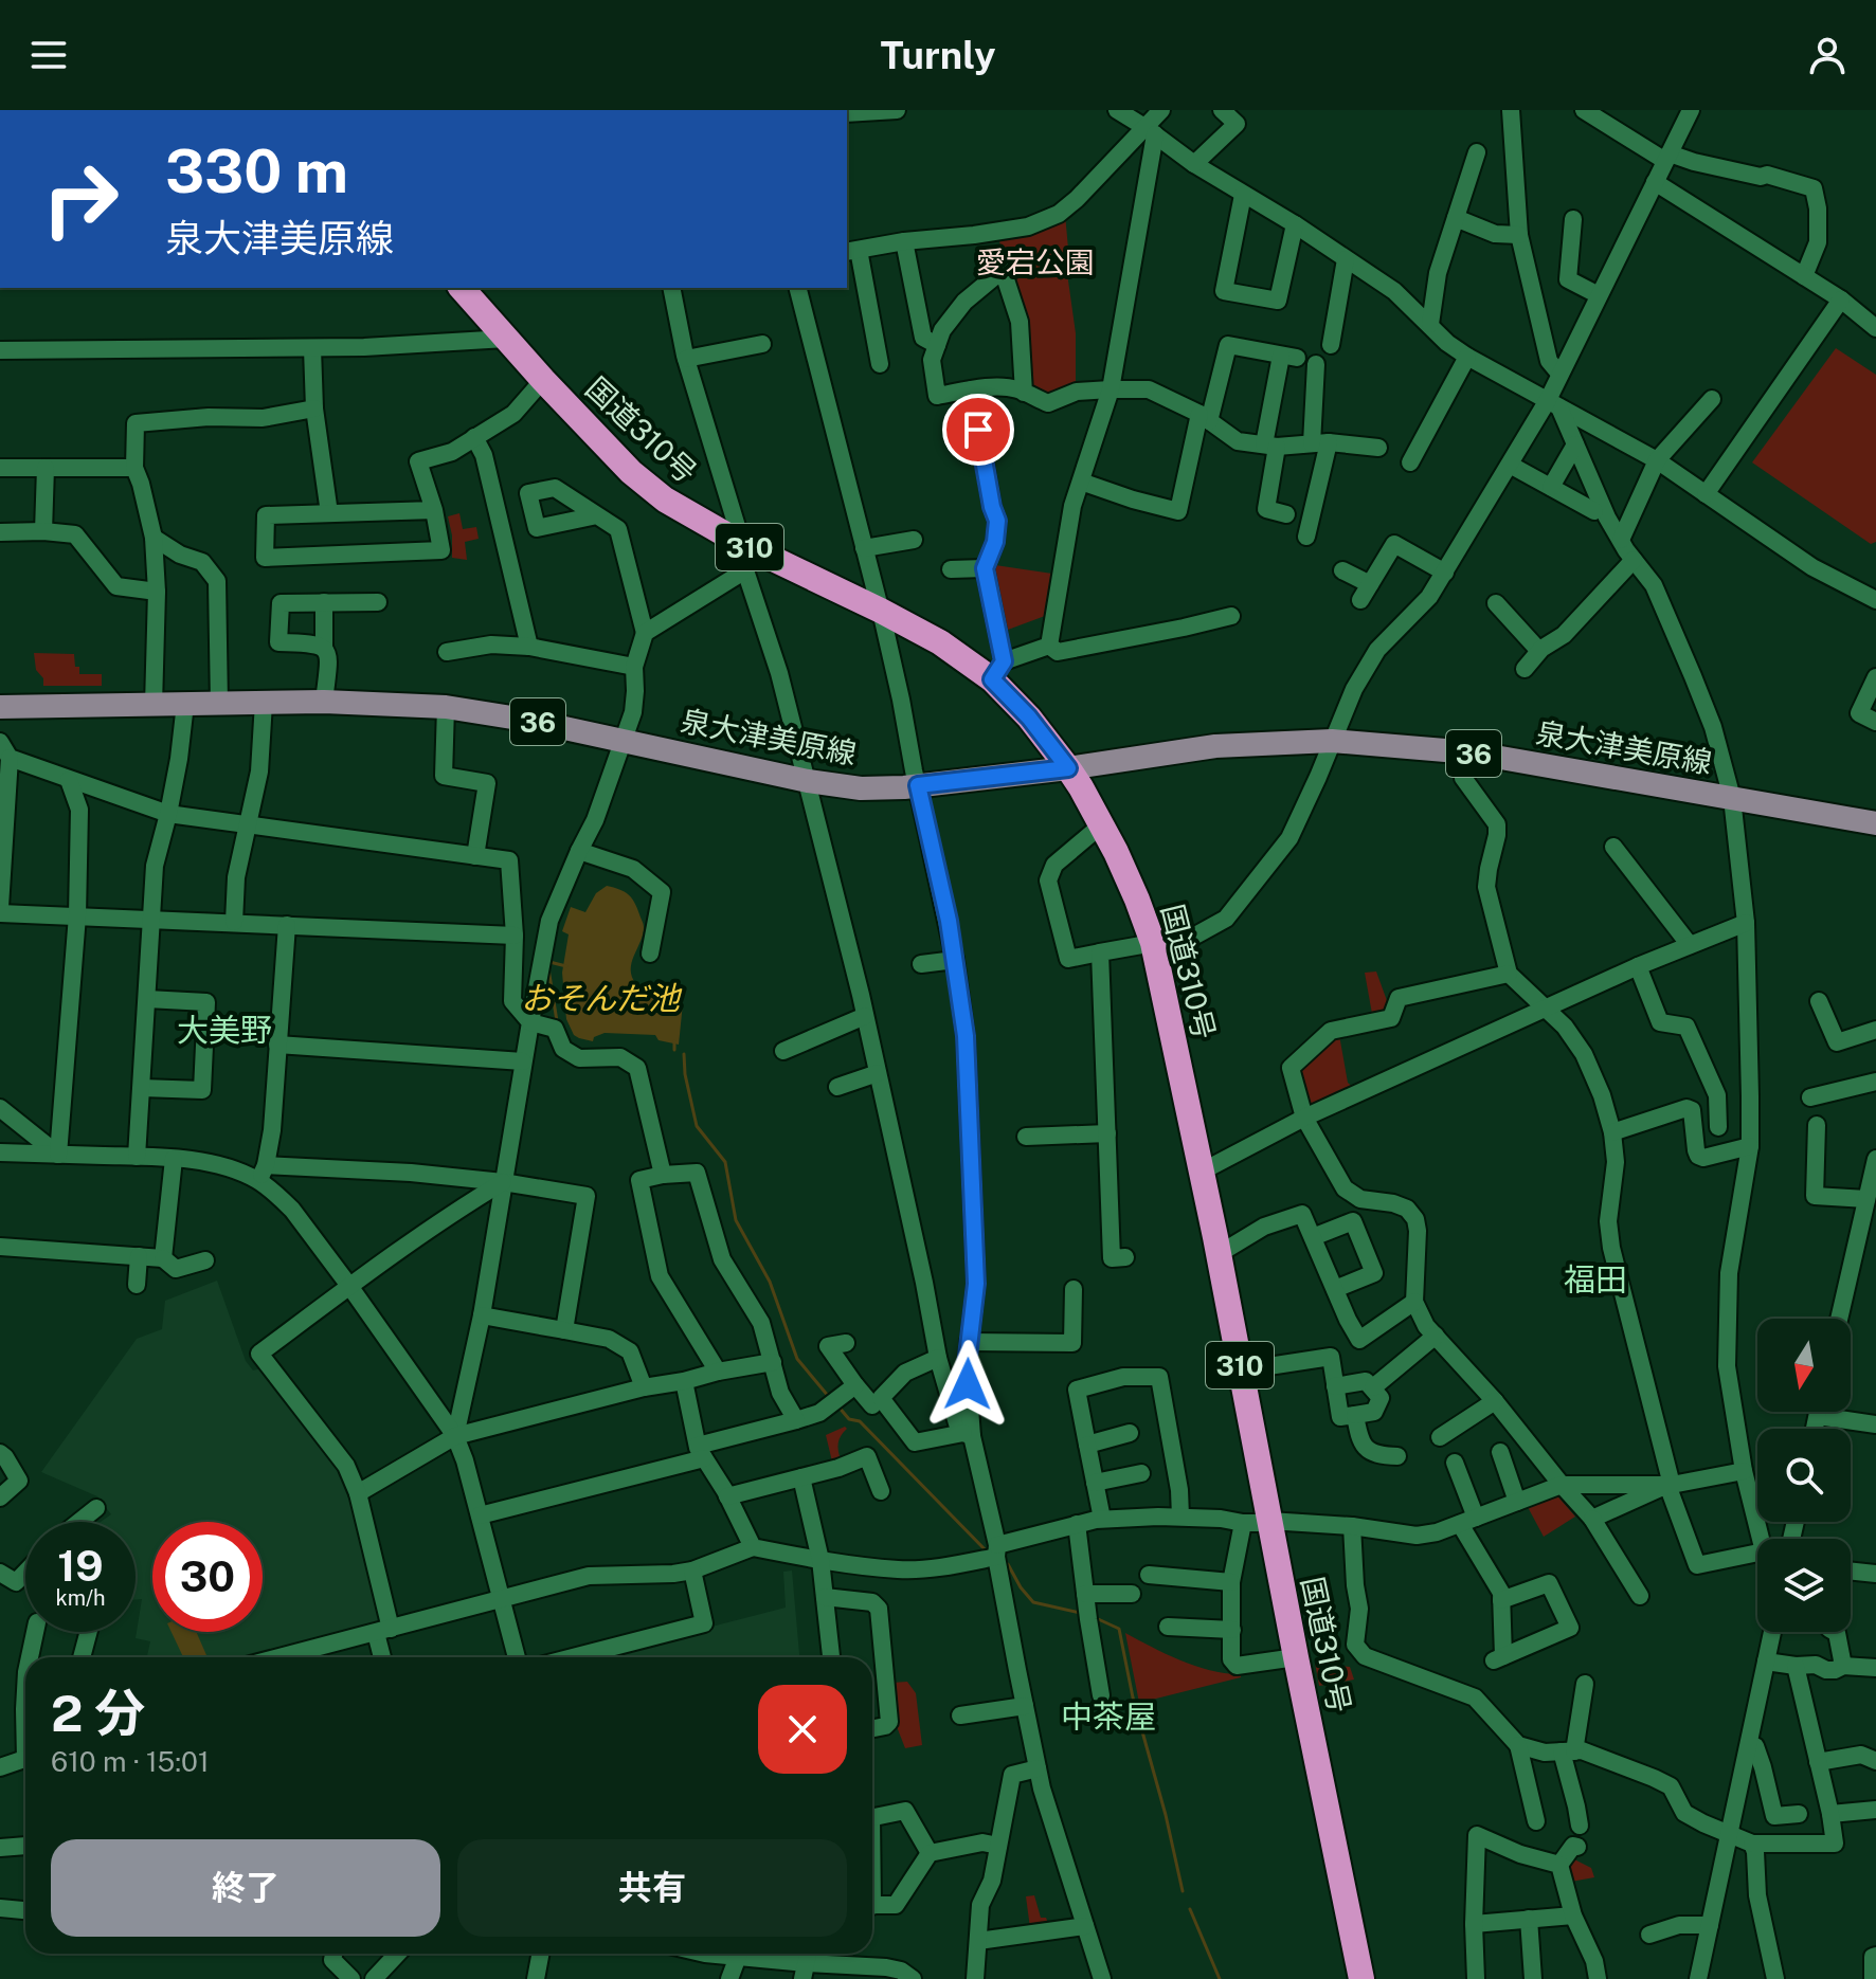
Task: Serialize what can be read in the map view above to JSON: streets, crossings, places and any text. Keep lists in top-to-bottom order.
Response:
{
  "streets": {
    "highway": ["国道310号", "310"],
    "main road": ["36", "泉大津美原線"]
  },
  "crossings": [
    ["国道310号", "泉大津美原線"]
  ],
  "districts": ["大美野", "福田", "中茶屋"],
  "water": ["おそんだ池"],
  "parks": ["愛宕公園"],
  "north": "bottom",
  "page": {
    "header": "Turnly",
    "turn": ["330 m", "泉大津美原線"],
    "speed": "19 km/h",
    "limit": "30",
    "heading": ["2 分", "610 m · 15:01"],
    "buttons": ["終了", "共有"]
  }
}
